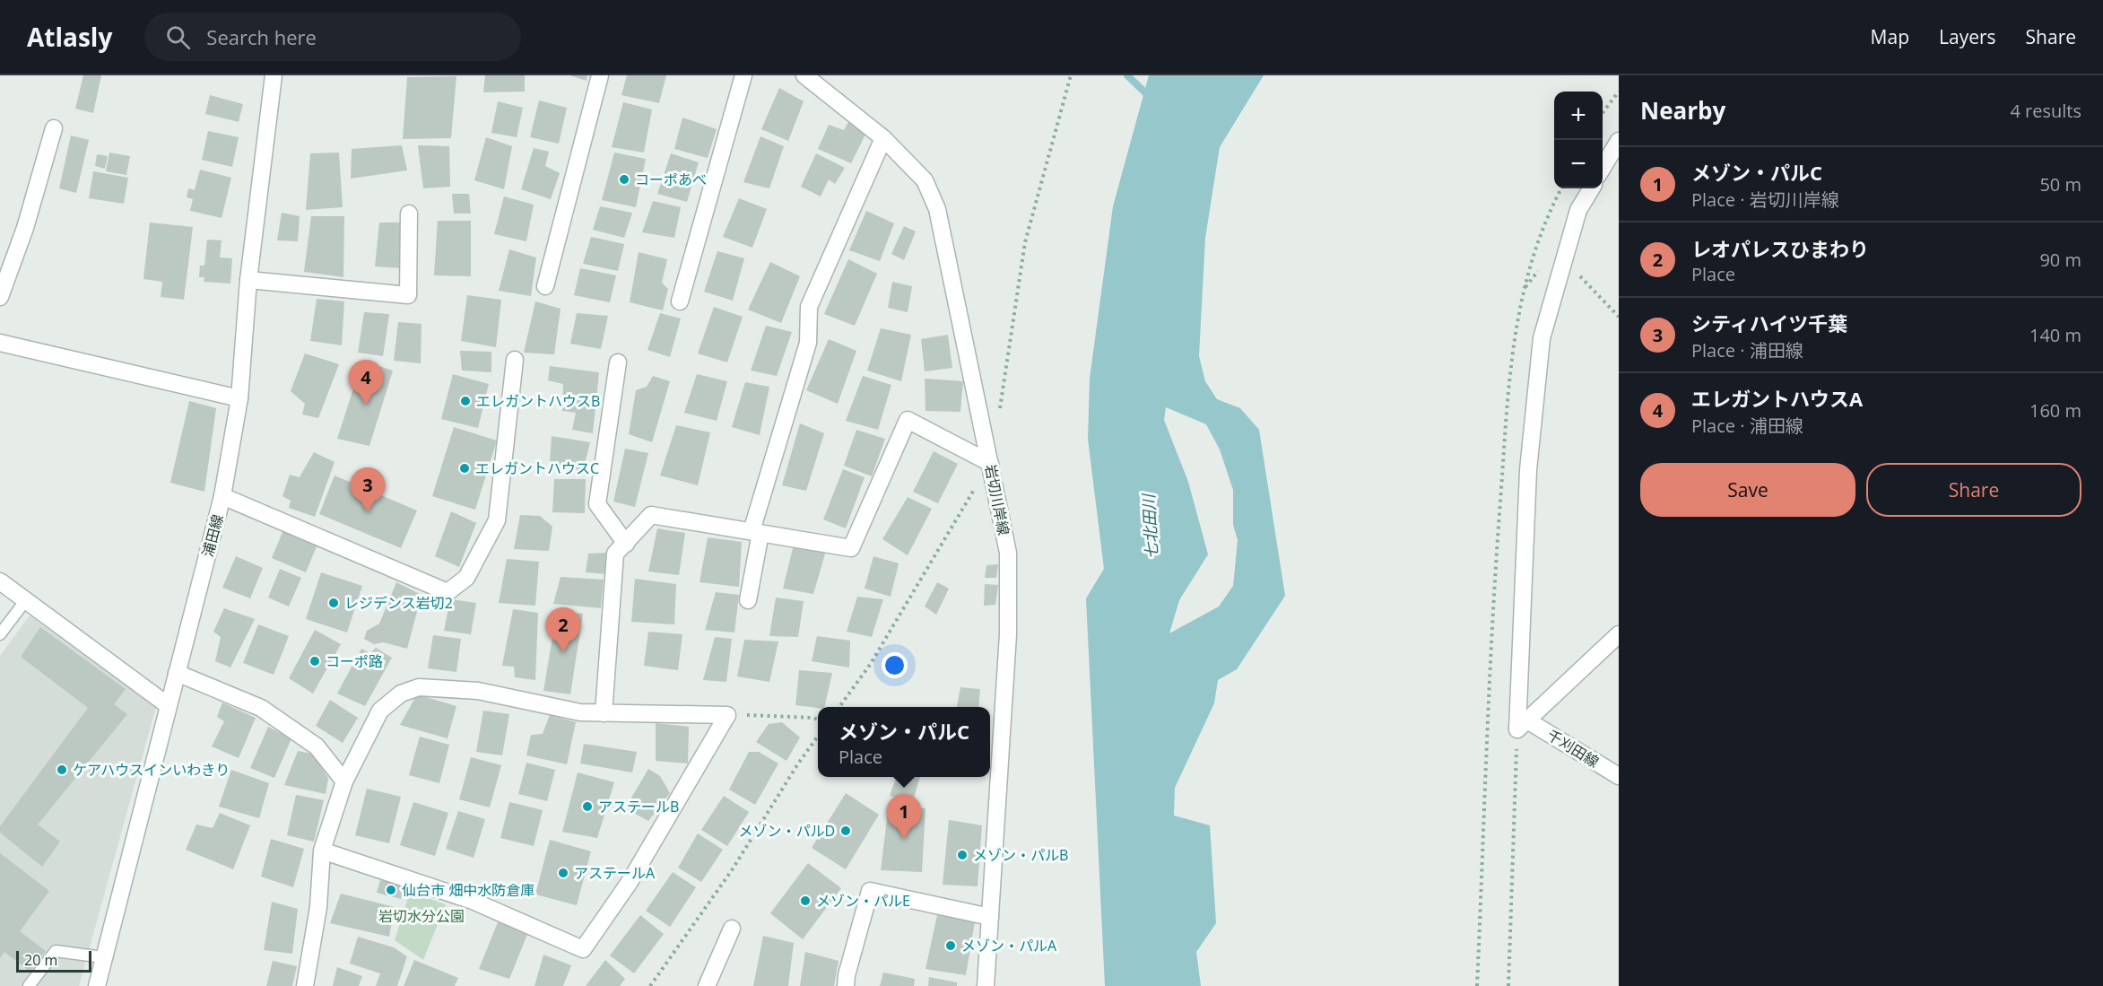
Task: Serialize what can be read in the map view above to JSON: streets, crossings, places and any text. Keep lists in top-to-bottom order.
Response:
{
  "streets": {
    "street": ["岩切川岸線", "浦田線", "千刈田線"]
  },
  "water": ["七北田川"],
  "parks": ["岩切水分公園"],
  "places": [
    "コーポあべ",
    "エレガントハウスB",
    "エレガントハウスC",
    "レジデンス岩切2",
    "コーポ路",
    "ケアハウスインいわきり",
    "アステールB",
    "メゾン・パルD",
    "メゾン・パルB",
    "アステールA",
    "仙台市 畑中水防倉庫",
    "メゾン・パルE",
    "メゾン・パルA"
  ],
  "scale_bar": "20 m",
  "page": {
    "header": "Atlasly",
    "search": "Search here",
    "nav": ["Map", "Layers", "Share"],
    "heading": ["Nearby", "4 results"],
    "map_buttons": ["+", "−"],
    "list": [
      {
        "mark": "1",
        "name": "メゾン・パルC",
        "note": "Place · 岩切川岸線",
        "value": "50 m"
      },
      {
        "mark": "2",
        "name": "レオパレスひまわり",
        "note": "Place",
        "value": "90 m"
      },
      {
        "mark": "3",
        "name": "シティハイツ千葉",
        "note": "Place · 浦田線",
        "value": "140 m"
      },
      {
        "mark": "4",
        "name": "エレガントハウスA",
        "note": "Place · 浦田線",
        "value": "160 m"
      }
    ],
    "pins": [
      "4",
      "3",
      "2",
      "1"
    ],
    "buttons": ["Save", "Share"],
    "popup": ["メゾン・パルC", "Place"],
    "scale": "20 m"
  }
}
